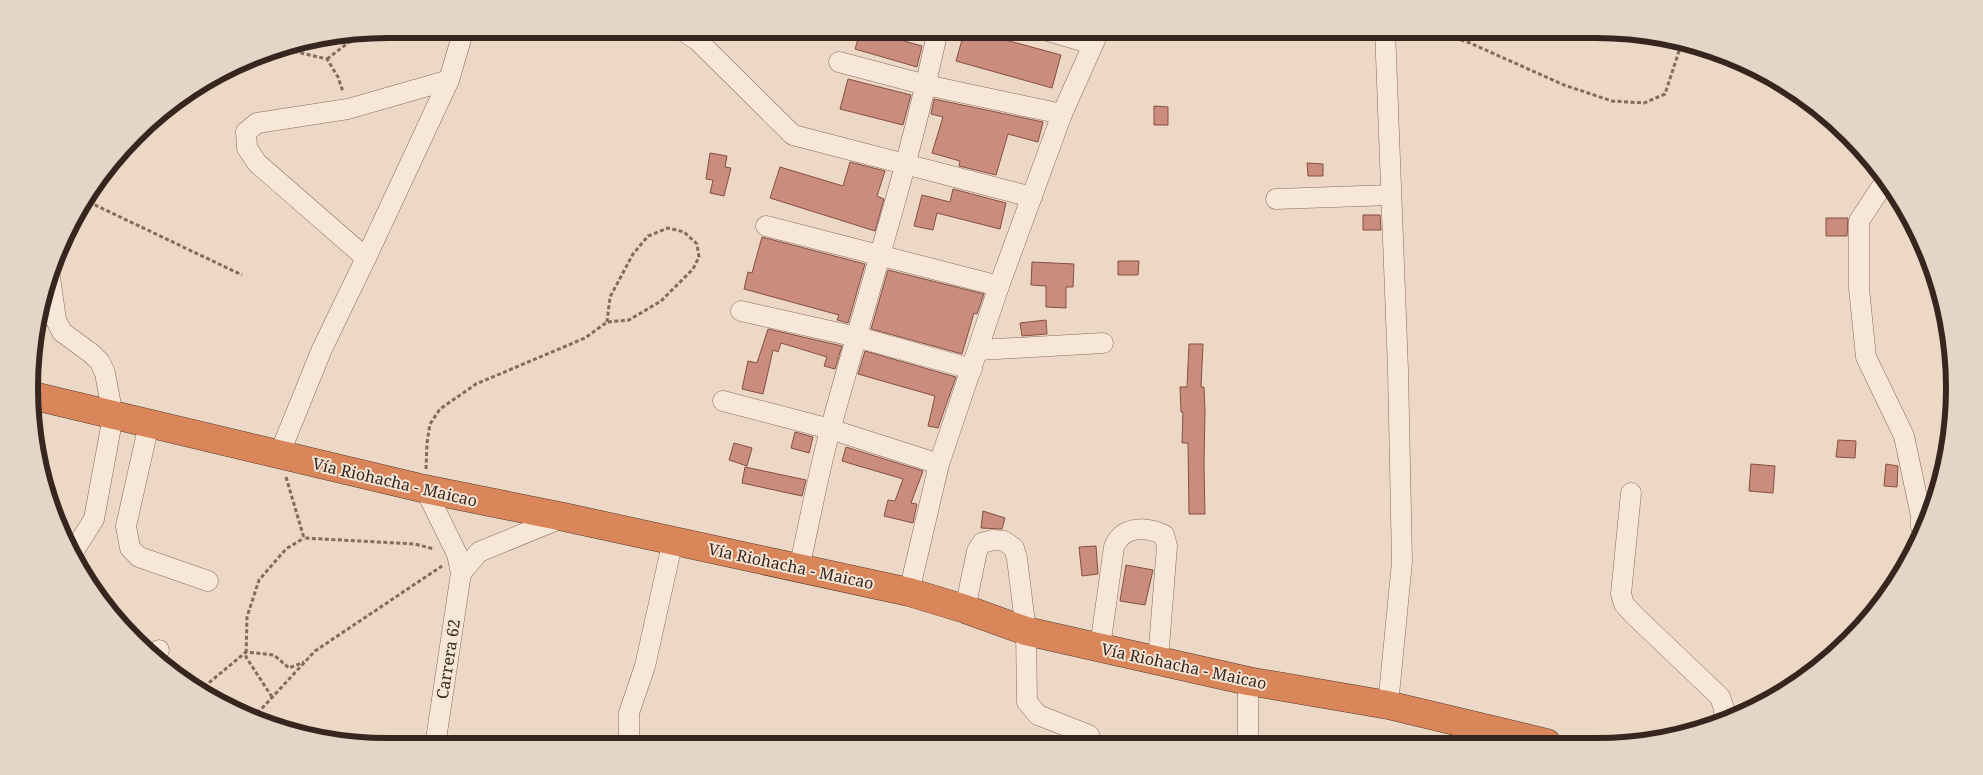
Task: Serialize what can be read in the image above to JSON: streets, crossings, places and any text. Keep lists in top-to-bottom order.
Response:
{
  "streets": {
    "highway": ["Vía Riohacha - Maicao"],
    "street": ["Carrera 62"]
  }
}
